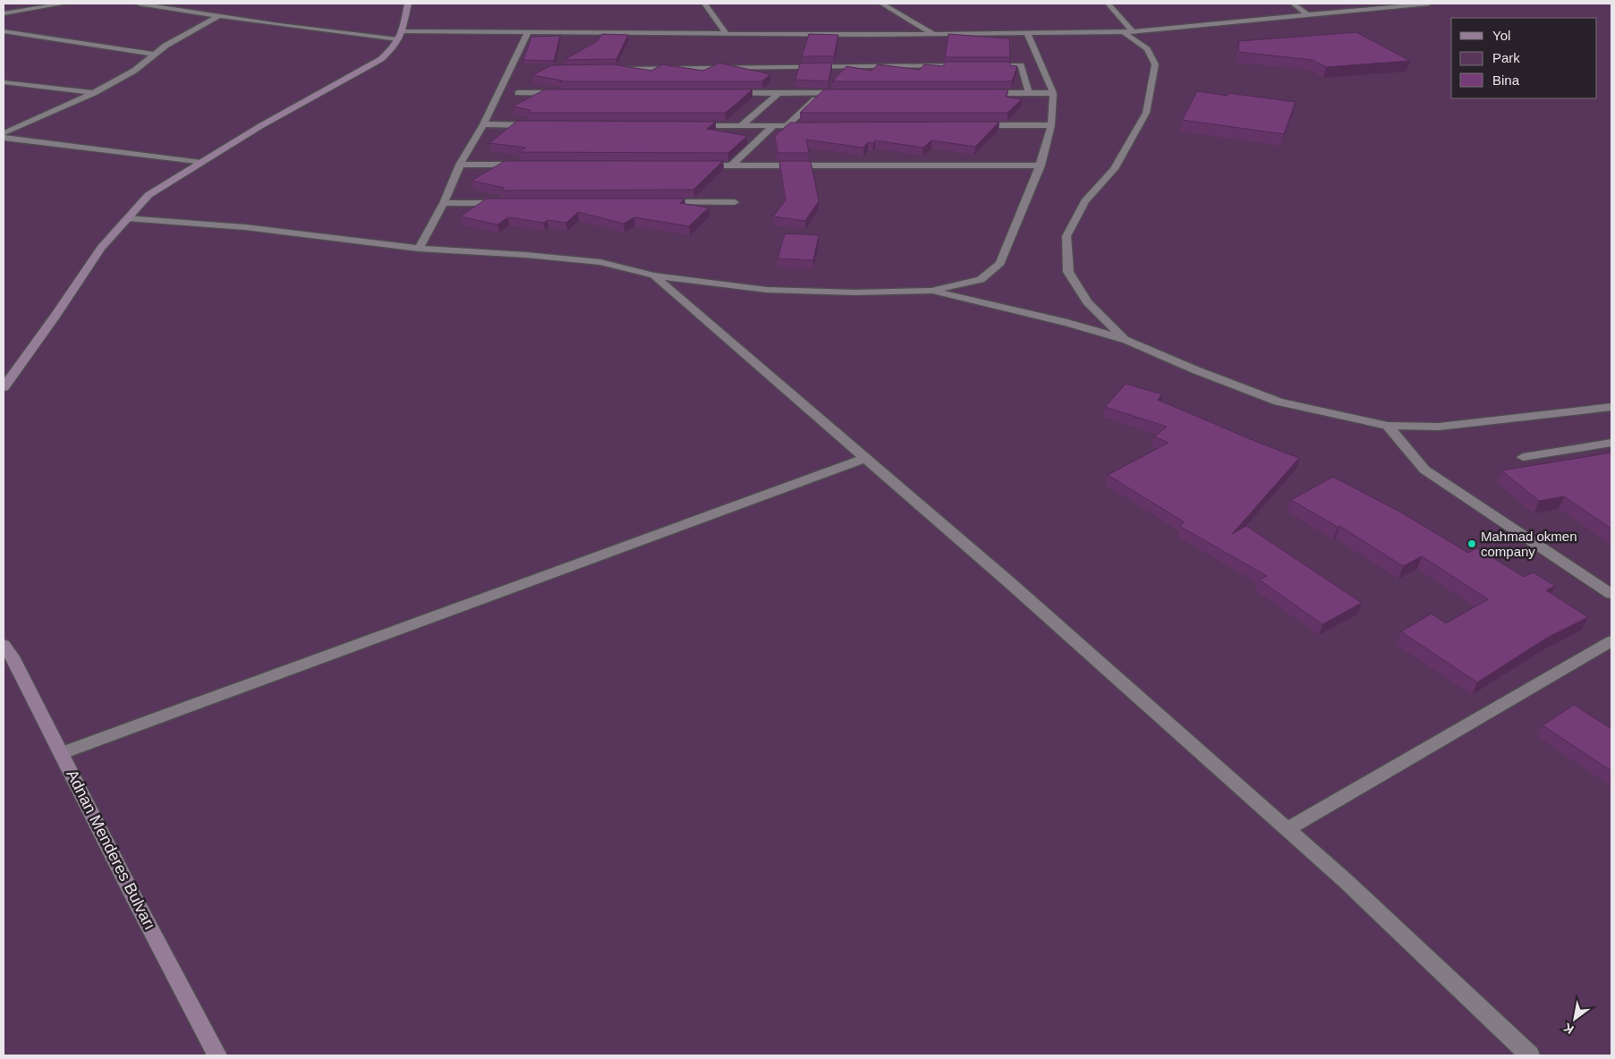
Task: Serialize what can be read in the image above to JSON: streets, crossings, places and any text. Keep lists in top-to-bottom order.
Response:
{
  "streets": {
    "main road": ["Adnan Menderes Bulvarı"]
  },
  "places": ["Mahmad okmen company"],
  "legend": ["Yol", "Park", "Bina"],
  "north": "bottom left"
}
